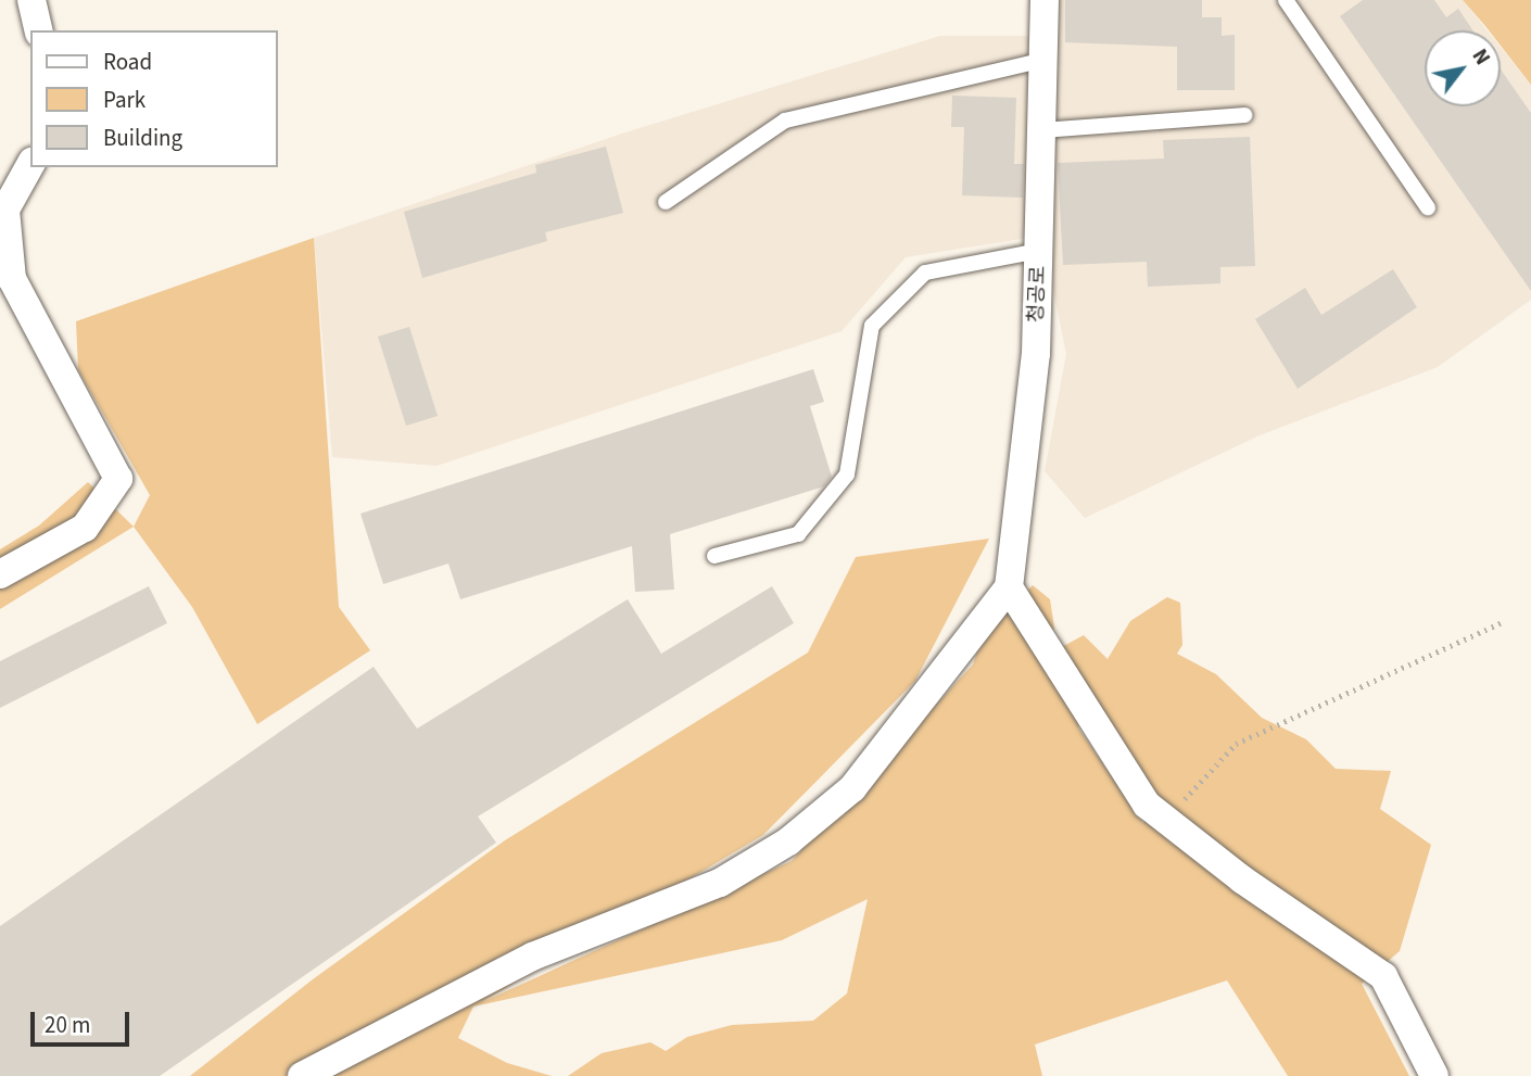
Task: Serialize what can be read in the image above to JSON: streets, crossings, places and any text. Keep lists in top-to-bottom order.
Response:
{
  "streets": {
    "street": ["청공로"]
  },
  "legend": ["Road", "Park", "Building"],
  "scale_bar": "20 m",
  "north": "top right"
}
